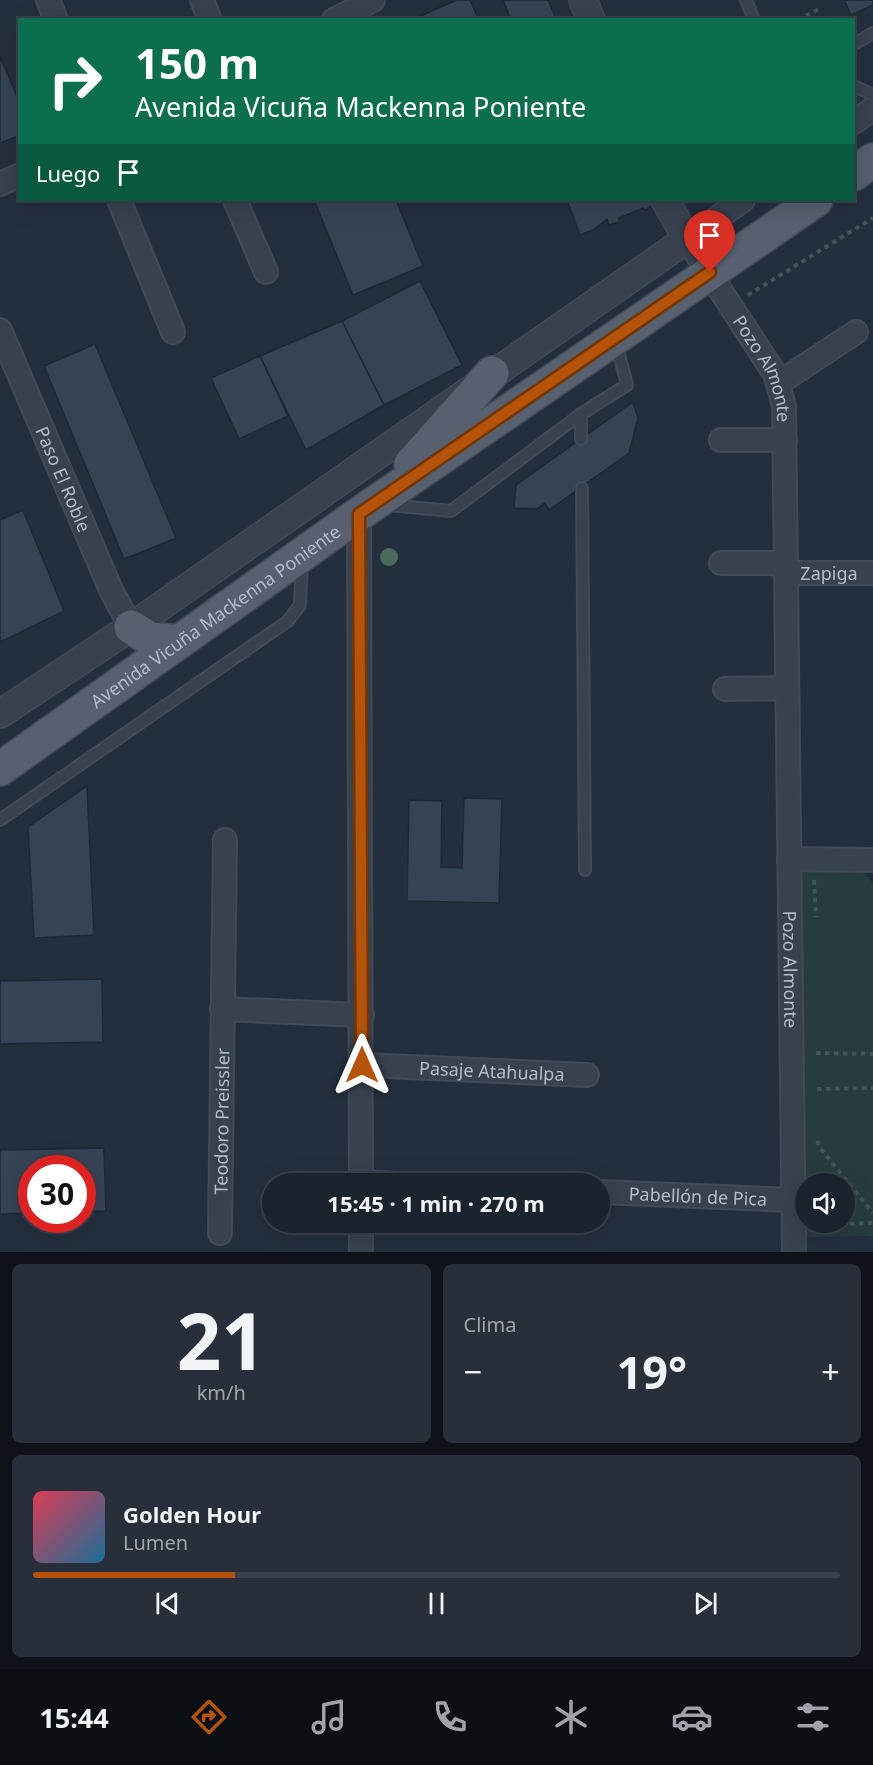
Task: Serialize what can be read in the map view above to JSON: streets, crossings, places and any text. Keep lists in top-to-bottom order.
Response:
{
  "streets": {
    "main road": ["Avenida Vicuña Mackenna Poniente"],
    "street": [
      "Pozo Almonte",
      "Paso El Roble",
      "Zapiga",
      "Pasaje Atahualpa",
      "Teodoro Preissler",
      "Pabellón de Pica"
    ]
  },
  "crossings": [
    ["Pozo Almonte", "Zapiga"],
    ["Pozo Almonte", "Avenida Vicuña Mackenna Poniente"],
    ["Pozo Almonte", "Pabellón de Pica"]
  ],
  "page": {
    "turn": ["150 m", "Avenida Vicuña Mackenna Poniente"],
    "then": "Luego",
    "limit": "30",
    "trip": "15:45 · 1 min · 270 m",
    "tile": [
      ["21", "km/h"],
      "Clima"
    ],
    "heat": ["−", "19°", "+"],
    "song": ["Golden Hour", "Lumen"],
    "tabs": "15:44"
  }
}
